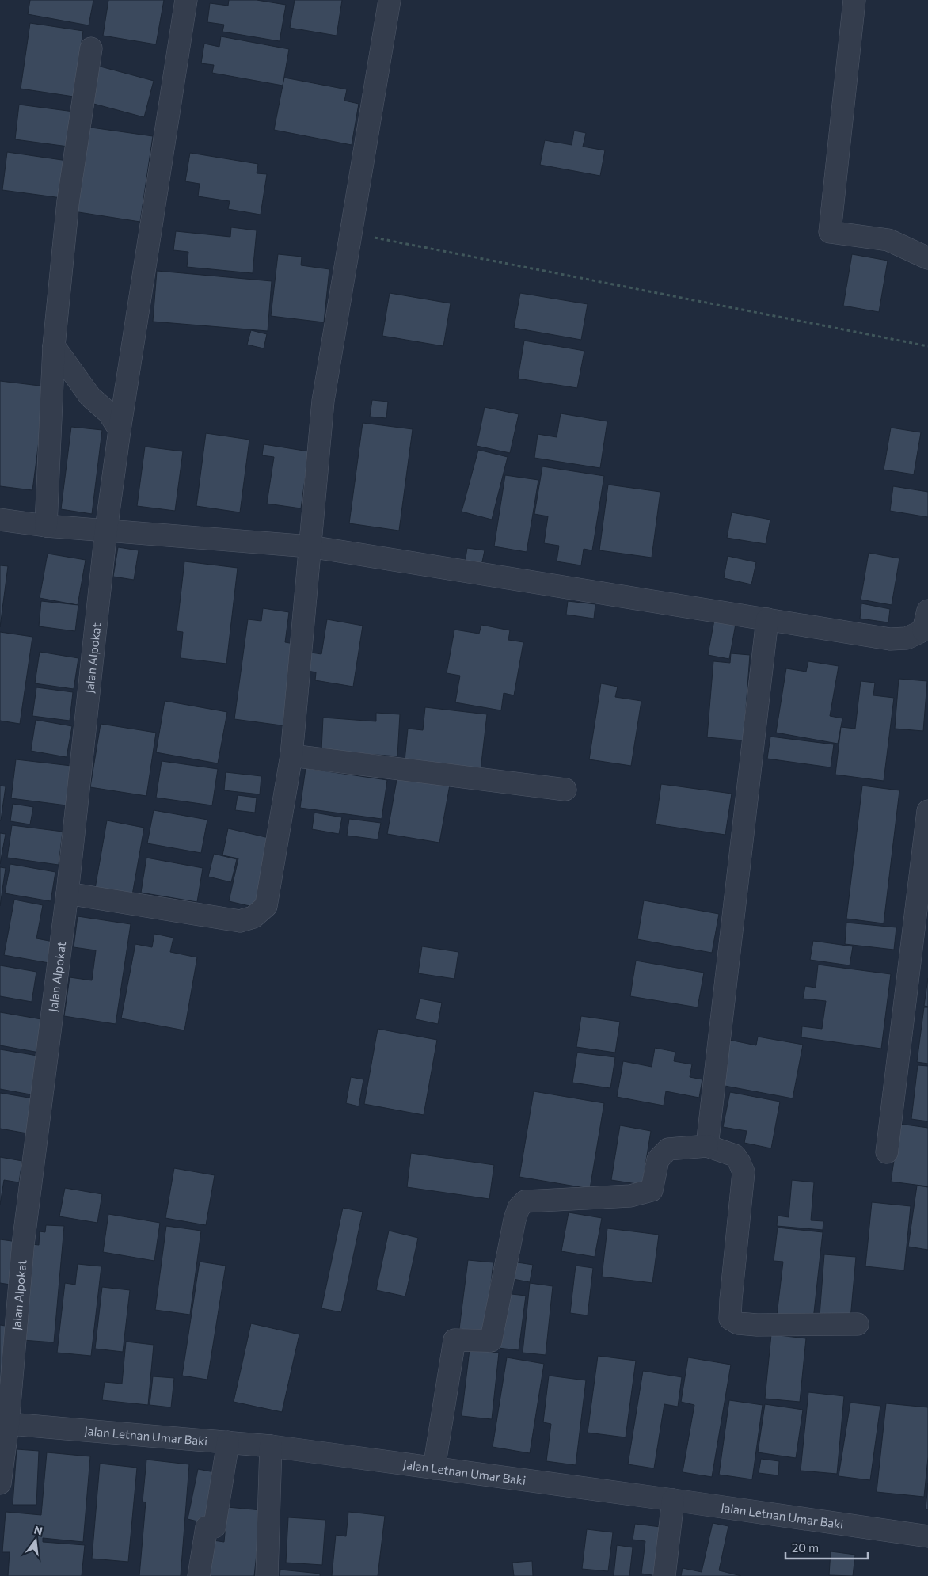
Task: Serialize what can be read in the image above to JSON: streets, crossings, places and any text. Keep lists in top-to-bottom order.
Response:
{
  "streets": {
    "street": ["Jalan Alpokat", "Jalan Letnan Umar Baki"]
  },
  "crossings": [
    ["Jalan Alpokat", "Jalan Letnan Umar Baki"]
  ],
  "scale_bar": "20 m",
  "north": "top"
}
